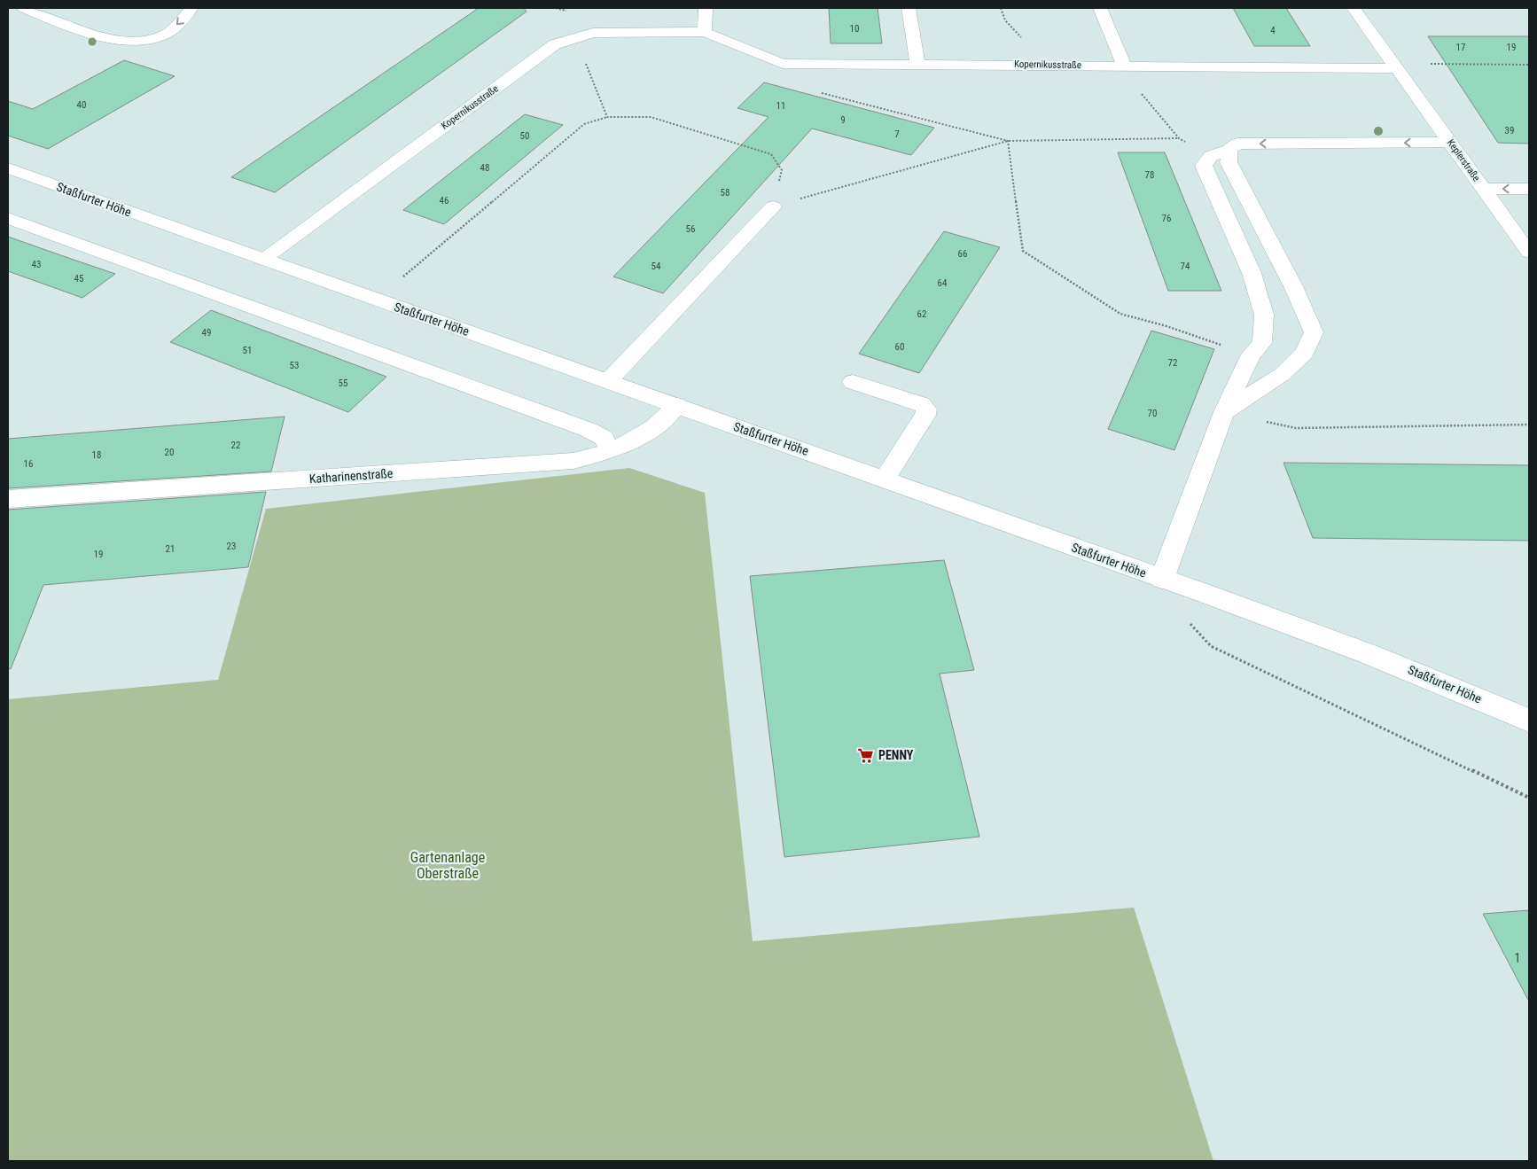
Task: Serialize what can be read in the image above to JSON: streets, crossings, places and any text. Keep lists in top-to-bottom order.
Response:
{
  "streets": {
    "street": [
      "Kopernikusstraße",
      "Keplerstraße",
      "Staßfurter Höhe",
      "Katharinenstraße"
    ]
  },
  "crossings": [
    ["Kopernikusstraße", "Keplerstraße"],
    ["Kopernikusstraße", "Staßfurter Höhe"],
    ["Staßfurter Höhe", "Katharinenstraße"]
  ],
  "parks": ["Gartenanlage Oberstraße"],
  "places": {
    "supermarket": ["PENNY"]
  },
  "house_numbers": [
    "10",
    "4",
    "17",
    "19",
    "40",
    "11",
    "9",
    "39",
    "7",
    "50",
    "48",
    "78",
    "58",
    "46",
    "76",
    "56",
    "66",
    "43",
    "54",
    "74",
    "45",
    "64",
    "62",
    "49",
    "60",
    "51",
    "72",
    "53",
    "55",
    "70",
    "22",
    "20",
    "18",
    "16",
    "23",
    "21",
    "19",
    "1"
  ]
}
